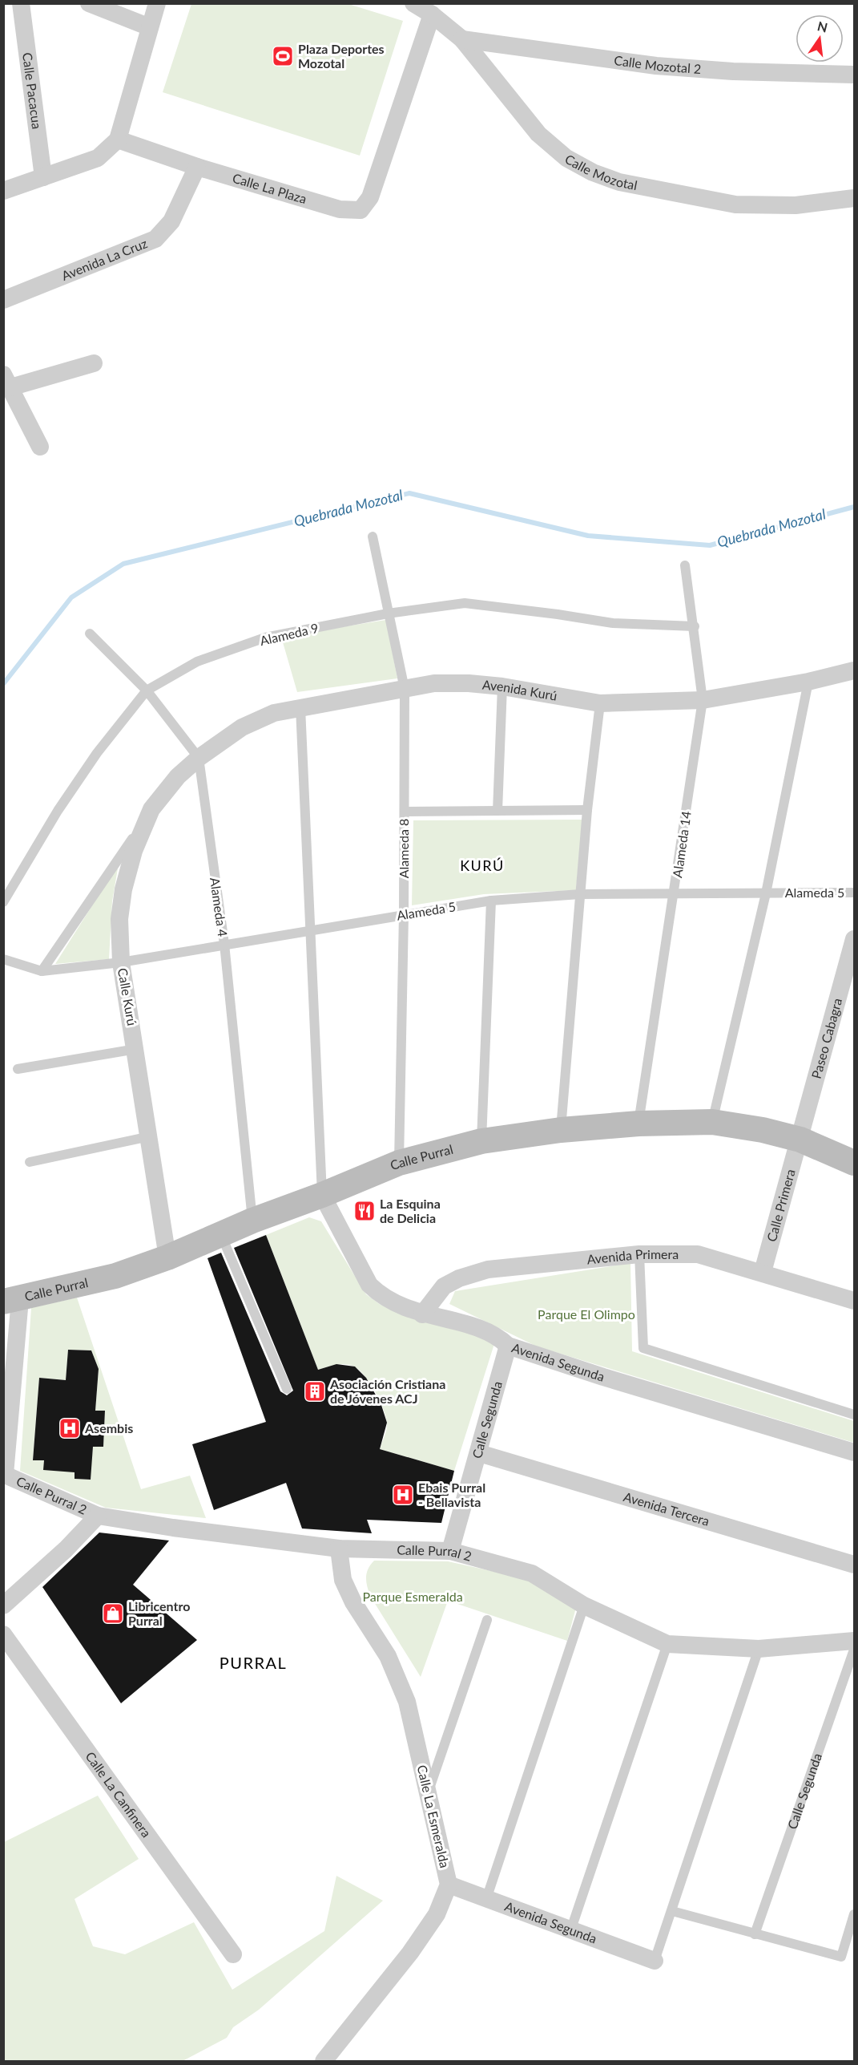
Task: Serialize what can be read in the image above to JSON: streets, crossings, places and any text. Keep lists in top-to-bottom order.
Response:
{
  "streets": {
    "street": [
      "Calle Mozotal 2",
      "Calle Pacacua",
      "Calle Mozotal",
      "Calle La Plaza",
      "Avenida La Cruz",
      "Avenida Kurú",
      "Calle Kurú",
      "Paseo Cabagra",
      "Calle Purral",
      "Calle Primera",
      "Avenida Primera",
      "Avenida Segunda",
      "Calle Segunda",
      "Calle Purral 2",
      "Avenida Tercera",
      "Calle La Canfinera",
      "Calle La Esmeralda"
    ],
    "lane": [
      "Alameda 9",
      "Alameda 14",
      "Alameda 8",
      "Alameda 5",
      "Alameda 4"
    ]
  },
  "crossings": [
    ["Calle Mozotal 2", "Calle Mozotal"],
    ["Calle Mozotal", "Calle La Plaza"],
    ["Calle La Plaza", "Avenida La Cruz"],
    ["Alameda 9", "Alameda 14"],
    ["Alameda 9", "Alameda 8"],
    ["Alameda 9", "Alameda 4"],
    ["Avenida Kurú", "Alameda 14"],
    ["Avenida Kurú", "Alameda 8"],
    ["Avenida Kurú", "Alameda 4"],
    ["Avenida Kurú", "Calle Kurú"],
    ["Alameda 14", "Alameda 5"],
    ["Alameda 14", "Calle Purral"],
    ["Alameda 8", "Alameda 5"],
    ["Alameda 8", "Calle Purral"],
    ["Alameda 5", "Alameda 4"],
    ["Alameda 5", "Calle Kurú"],
    ["Alameda 4", "Calle Kurú"],
    ["Alameda 4", "Calle Purral"],
    ["Calle Kurú", "Calle Purral"],
    ["Paseo Cabagra", "Calle Purral"],
    ["Paseo Cabagra", "Calle Primera"],
    ["Calle Purral", "Calle Primera"],
    ["Calle Purral", "Avenida Segunda"],
    ["Calle Primera", "Avenida Primera"],
    ["Avenida Primera", "Avenida Segunda"],
    ["Avenida Segunda", "Calle Segunda"],
    ["Avenida Segunda", "Calle La Esmeralda"],
    ["Calle Segunda", "Calle Purral 2"],
    ["Calle Segunda", "Avenida Tercera"],
    ["Calle Purral 2", "Calle La Esmeralda"]
  ],
  "districts": ["KURÚ", "PURRAL"],
  "water": ["Quebrada Mozotal"],
  "parks": ["Parque El Olimpo", "Parque Esmeralda"],
  "places": {
    "sports": ["Plaza Deportes Mozotal"],
    "restaurant": ["La Esquina de Delicia"],
    "building": ["Asociación Cristiana de Jóvenes ACJ"],
    "hospital": ["Asembis", "Ebais Purral - Bellavista"],
    "shop": ["Libricentro Purral"]
  },
  "north": "top"
}
